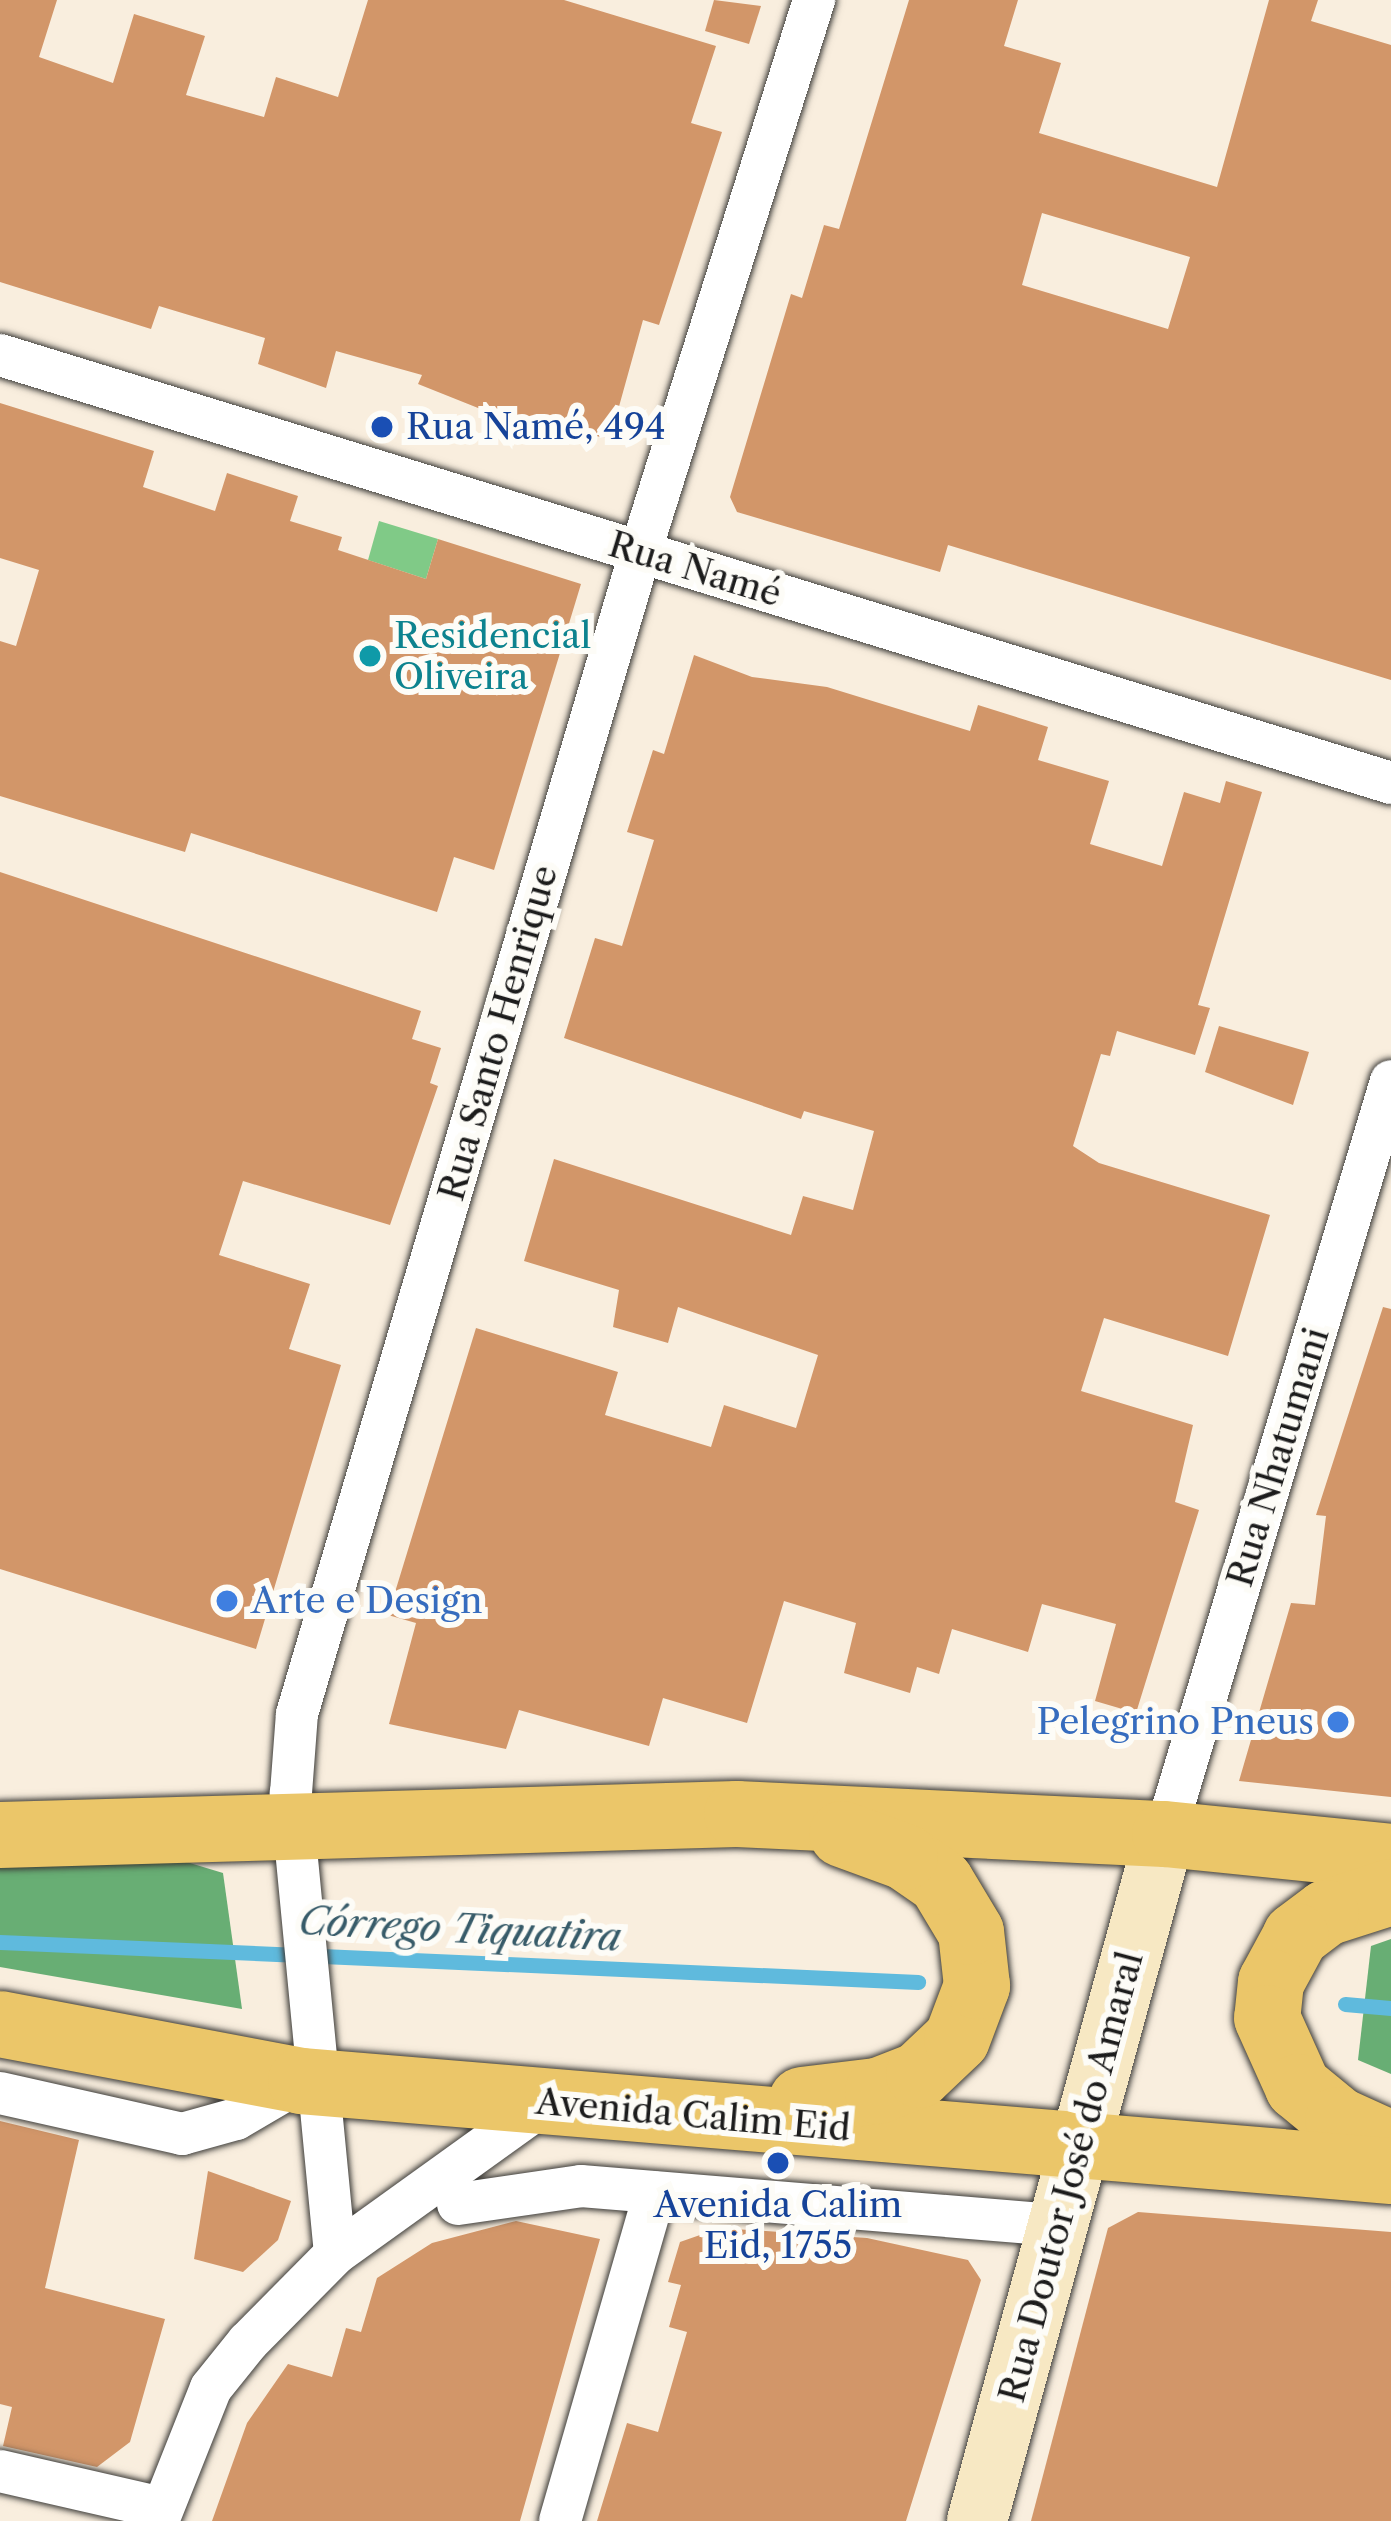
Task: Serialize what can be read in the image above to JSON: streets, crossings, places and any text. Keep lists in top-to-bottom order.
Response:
{
  "streets": {
    "main road": ["Avenida Calim Eid"],
    "street": [
      "Rua Namé",
      "Rua Santo Henrique",
      "Rua Nhatumani",
      "Rua Doutor José do Amaral"
    ]
  },
  "crossings": [
    ["Rua Namé", "Rua Santo Henrique"],
    ["Rua Santo Henrique", "Avenida Calim Eid"],
    ["Rua Nhatumani", "Rua Doutor José do Amaral"],
    ["Avenida Calim Eid", "Rua Doutor José do Amaral"]
  ],
  "water": ["Córrego Tiquatira"],
  "places": [
    "Rua Namé, 494",
    "Residencial Oliveira",
    "Arte e Design",
    "Pelegrino Pneus",
    "Avenida Calim Eid, 1755"
  ]
}
